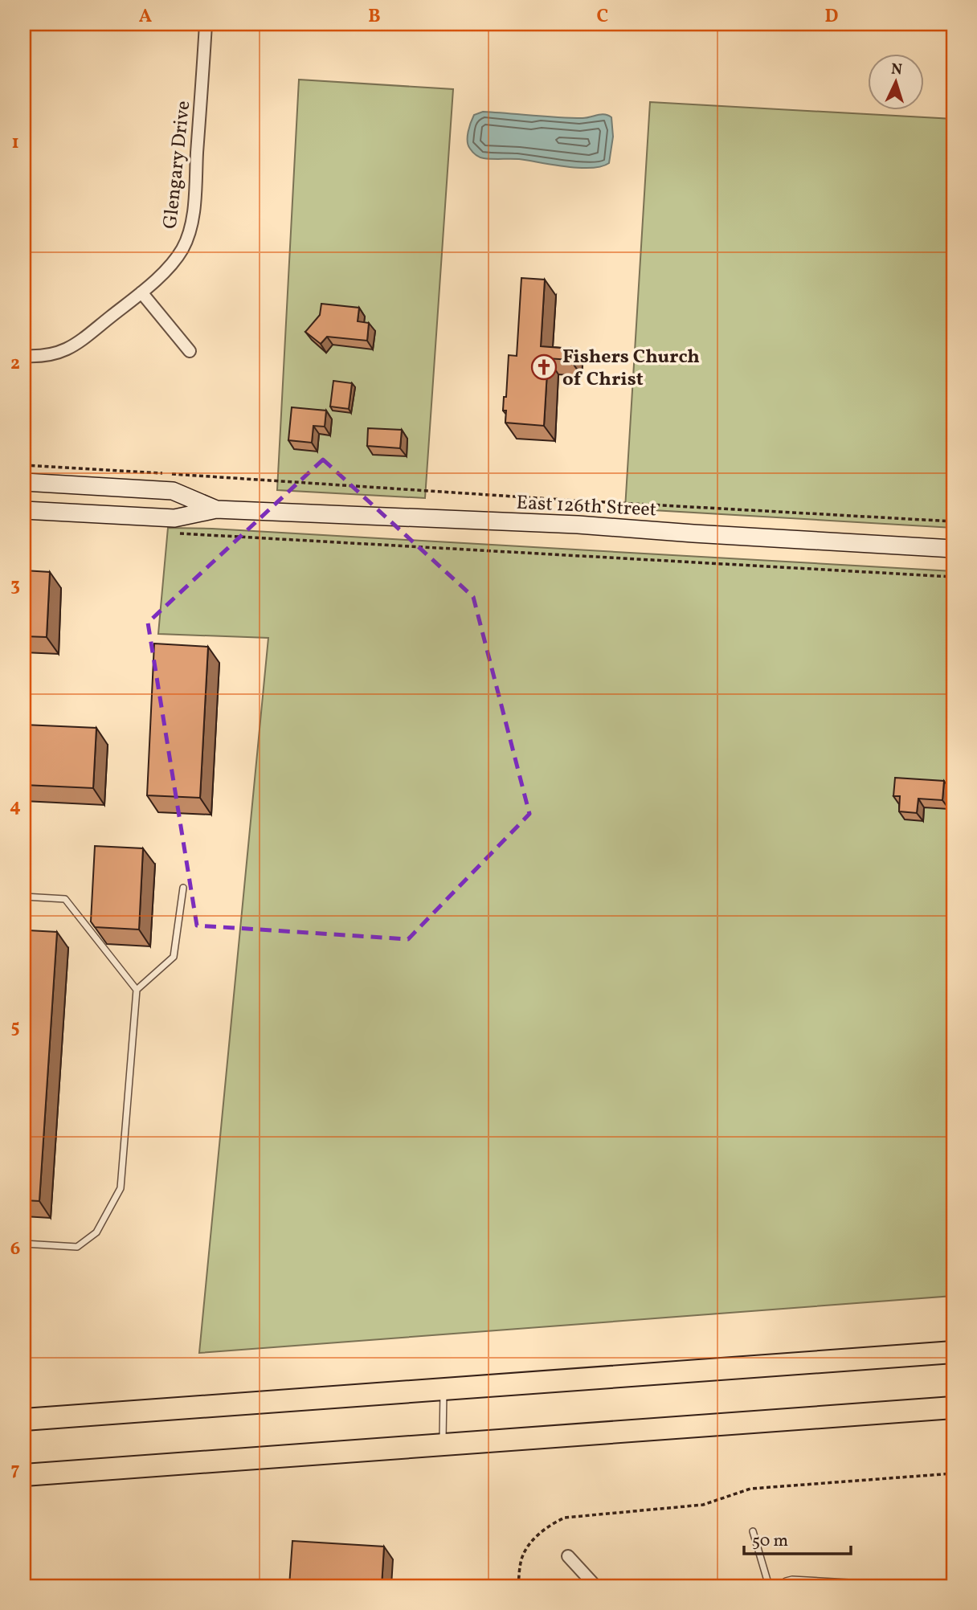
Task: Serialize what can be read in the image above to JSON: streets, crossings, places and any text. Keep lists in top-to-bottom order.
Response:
{
  "streets": {
    "main road": ["East 126th Street"],
    "street": ["Glengary Drive"]
  },
  "places": {
    "church": ["Fishers Church of Christ"]
  },
  "scale_bar": "50 m",
  "north": "top",
  "grid": {
    "columns": [
      "A",
      "B",
      "C",
      "D"
    ],
    "rows": [
      "1",
      "2",
      "3",
      "4",
      "5",
      "6",
      "7"
    ]
  }
}
